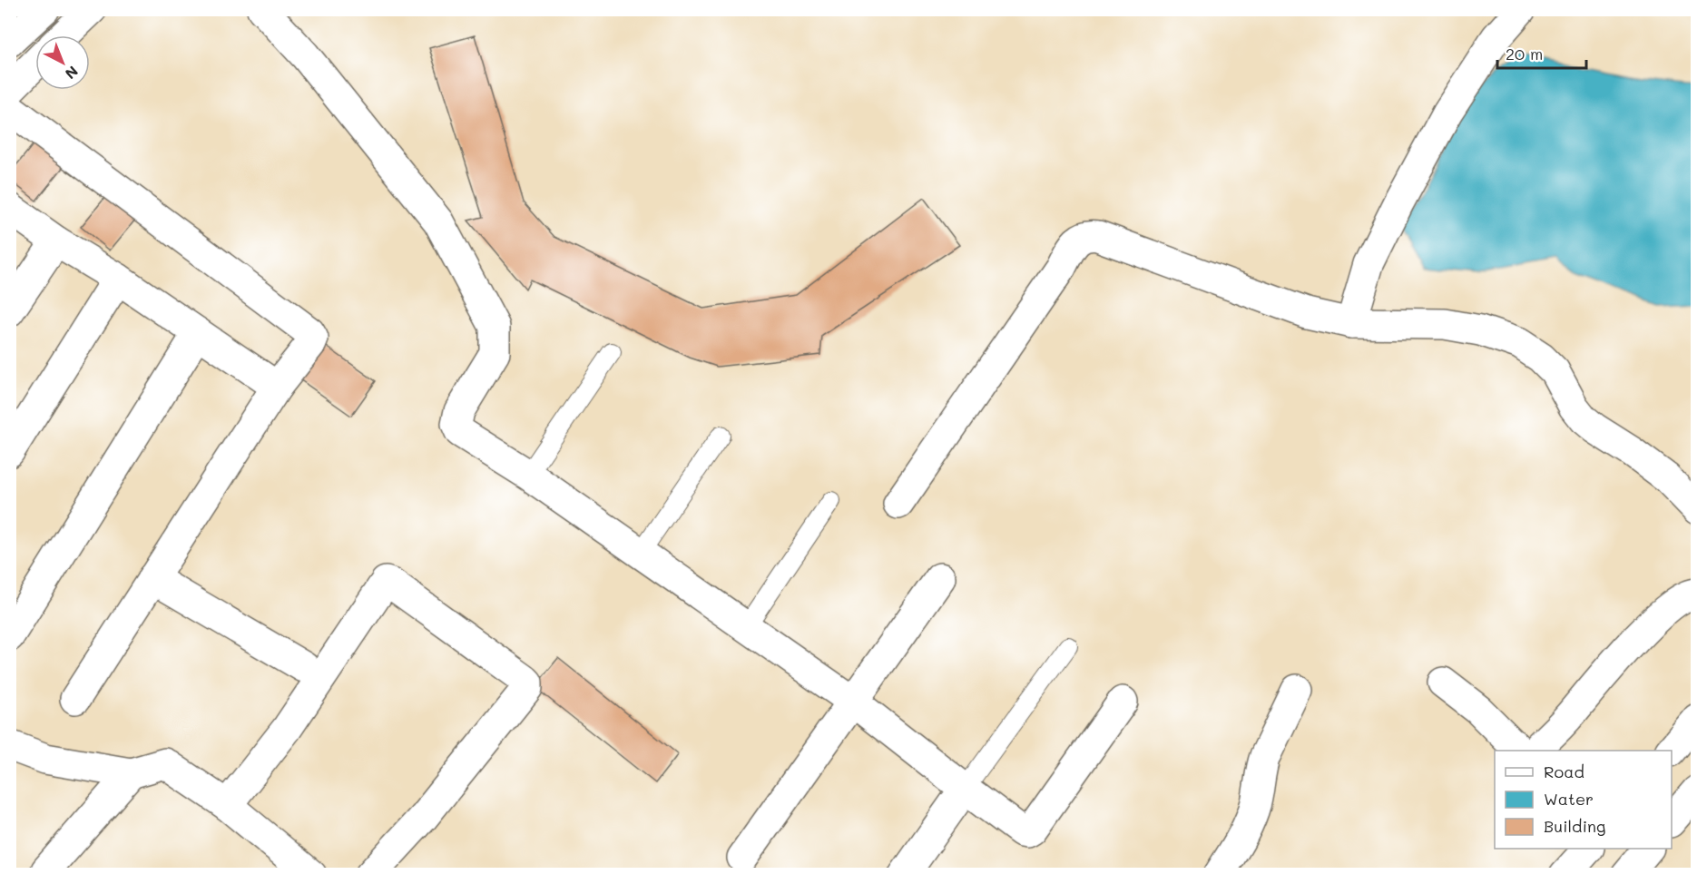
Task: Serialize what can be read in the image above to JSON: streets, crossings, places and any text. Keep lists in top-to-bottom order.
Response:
{
  "legend": ["Road", "Water", "Building"],
  "scale_bar": "20 m",
  "north": "bottom right"
}
